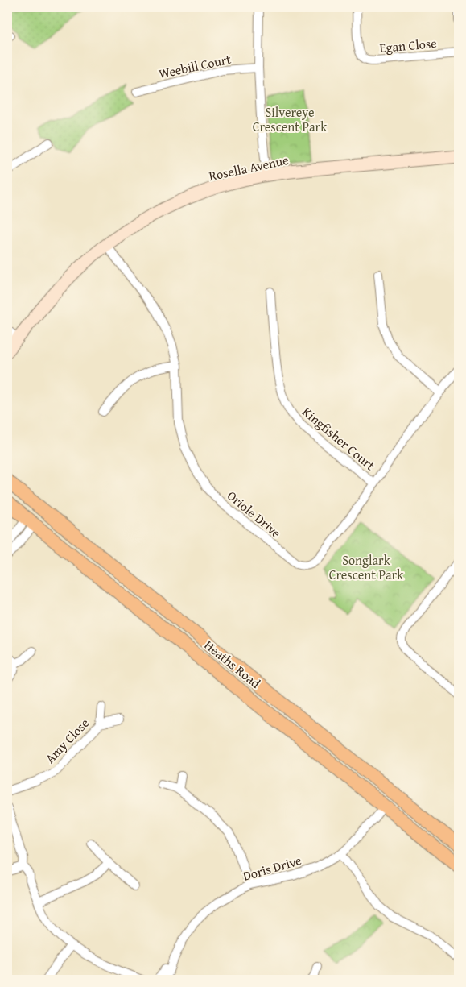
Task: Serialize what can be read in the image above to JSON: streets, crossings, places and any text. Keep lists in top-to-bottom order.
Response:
{
  "streets": {
    "main road": ["Heaths Road"],
    "street": [
      "Egan Close",
      "Weebill Court",
      "Rosella Avenue",
      "Kingfisher Court",
      "Oriole Drive",
      "Amy Close",
      "Doris Drive"
    ]
  },
  "crossings": [
    ["Rosella Avenue", "Oriole Drive"],
    ["Kingfisher Court", "Oriole Drive"],
    ["Heaths Road", "Doris Drive"]
  ],
  "parks": ["Silvereye Crescent Park", "Songlark Crescent Park"]
}
